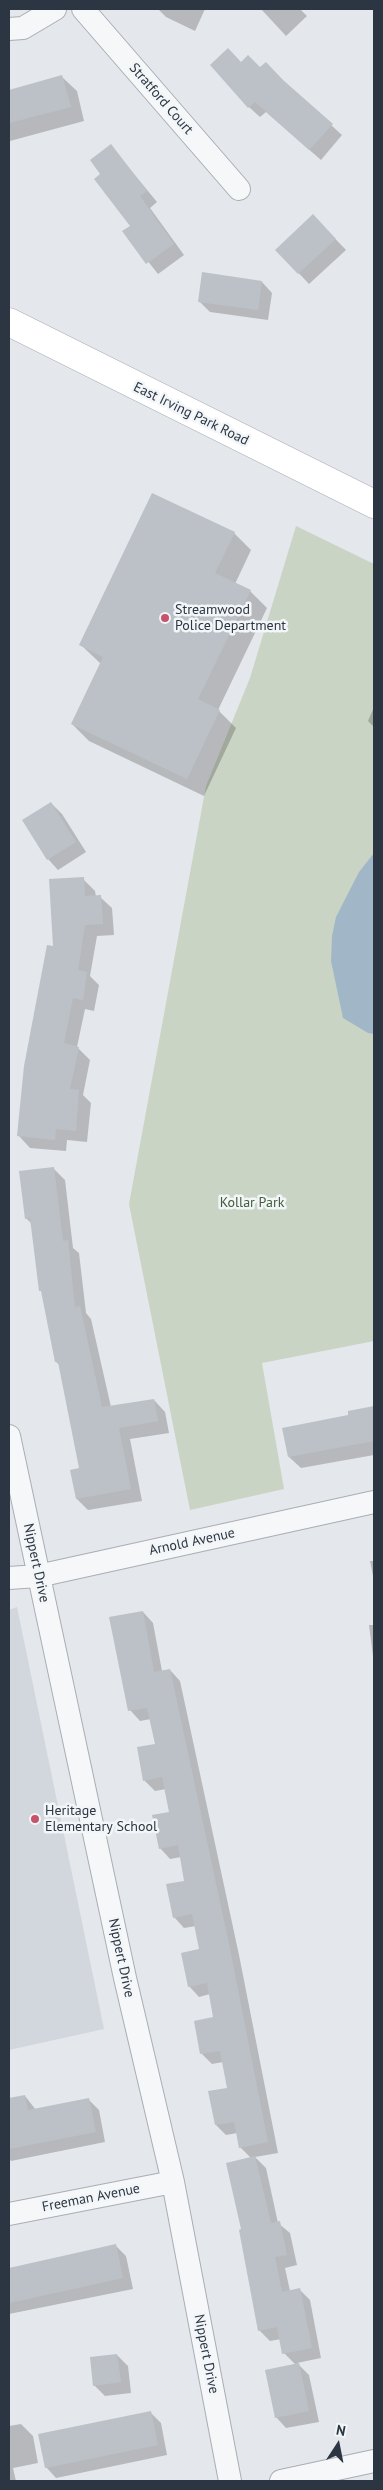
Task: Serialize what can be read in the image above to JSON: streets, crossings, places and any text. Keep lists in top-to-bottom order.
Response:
{
  "streets": {
    "main road": ["East Irving Park Road"],
    "street": [
      "Stratford Court",
      "Arnold Avenue",
      "Nippert Drive",
      "Freeman Avenue"
    ]
  },
  "crossings": [
    ["Arnold Avenue", "Nippert Drive"],
    ["Nippert Drive", "Freeman Avenue"]
  ],
  "parks": ["Kollar Park"],
  "places": ["Streamwood Police Department", "Heritage Elementary School"],
  "north": "top"
}
